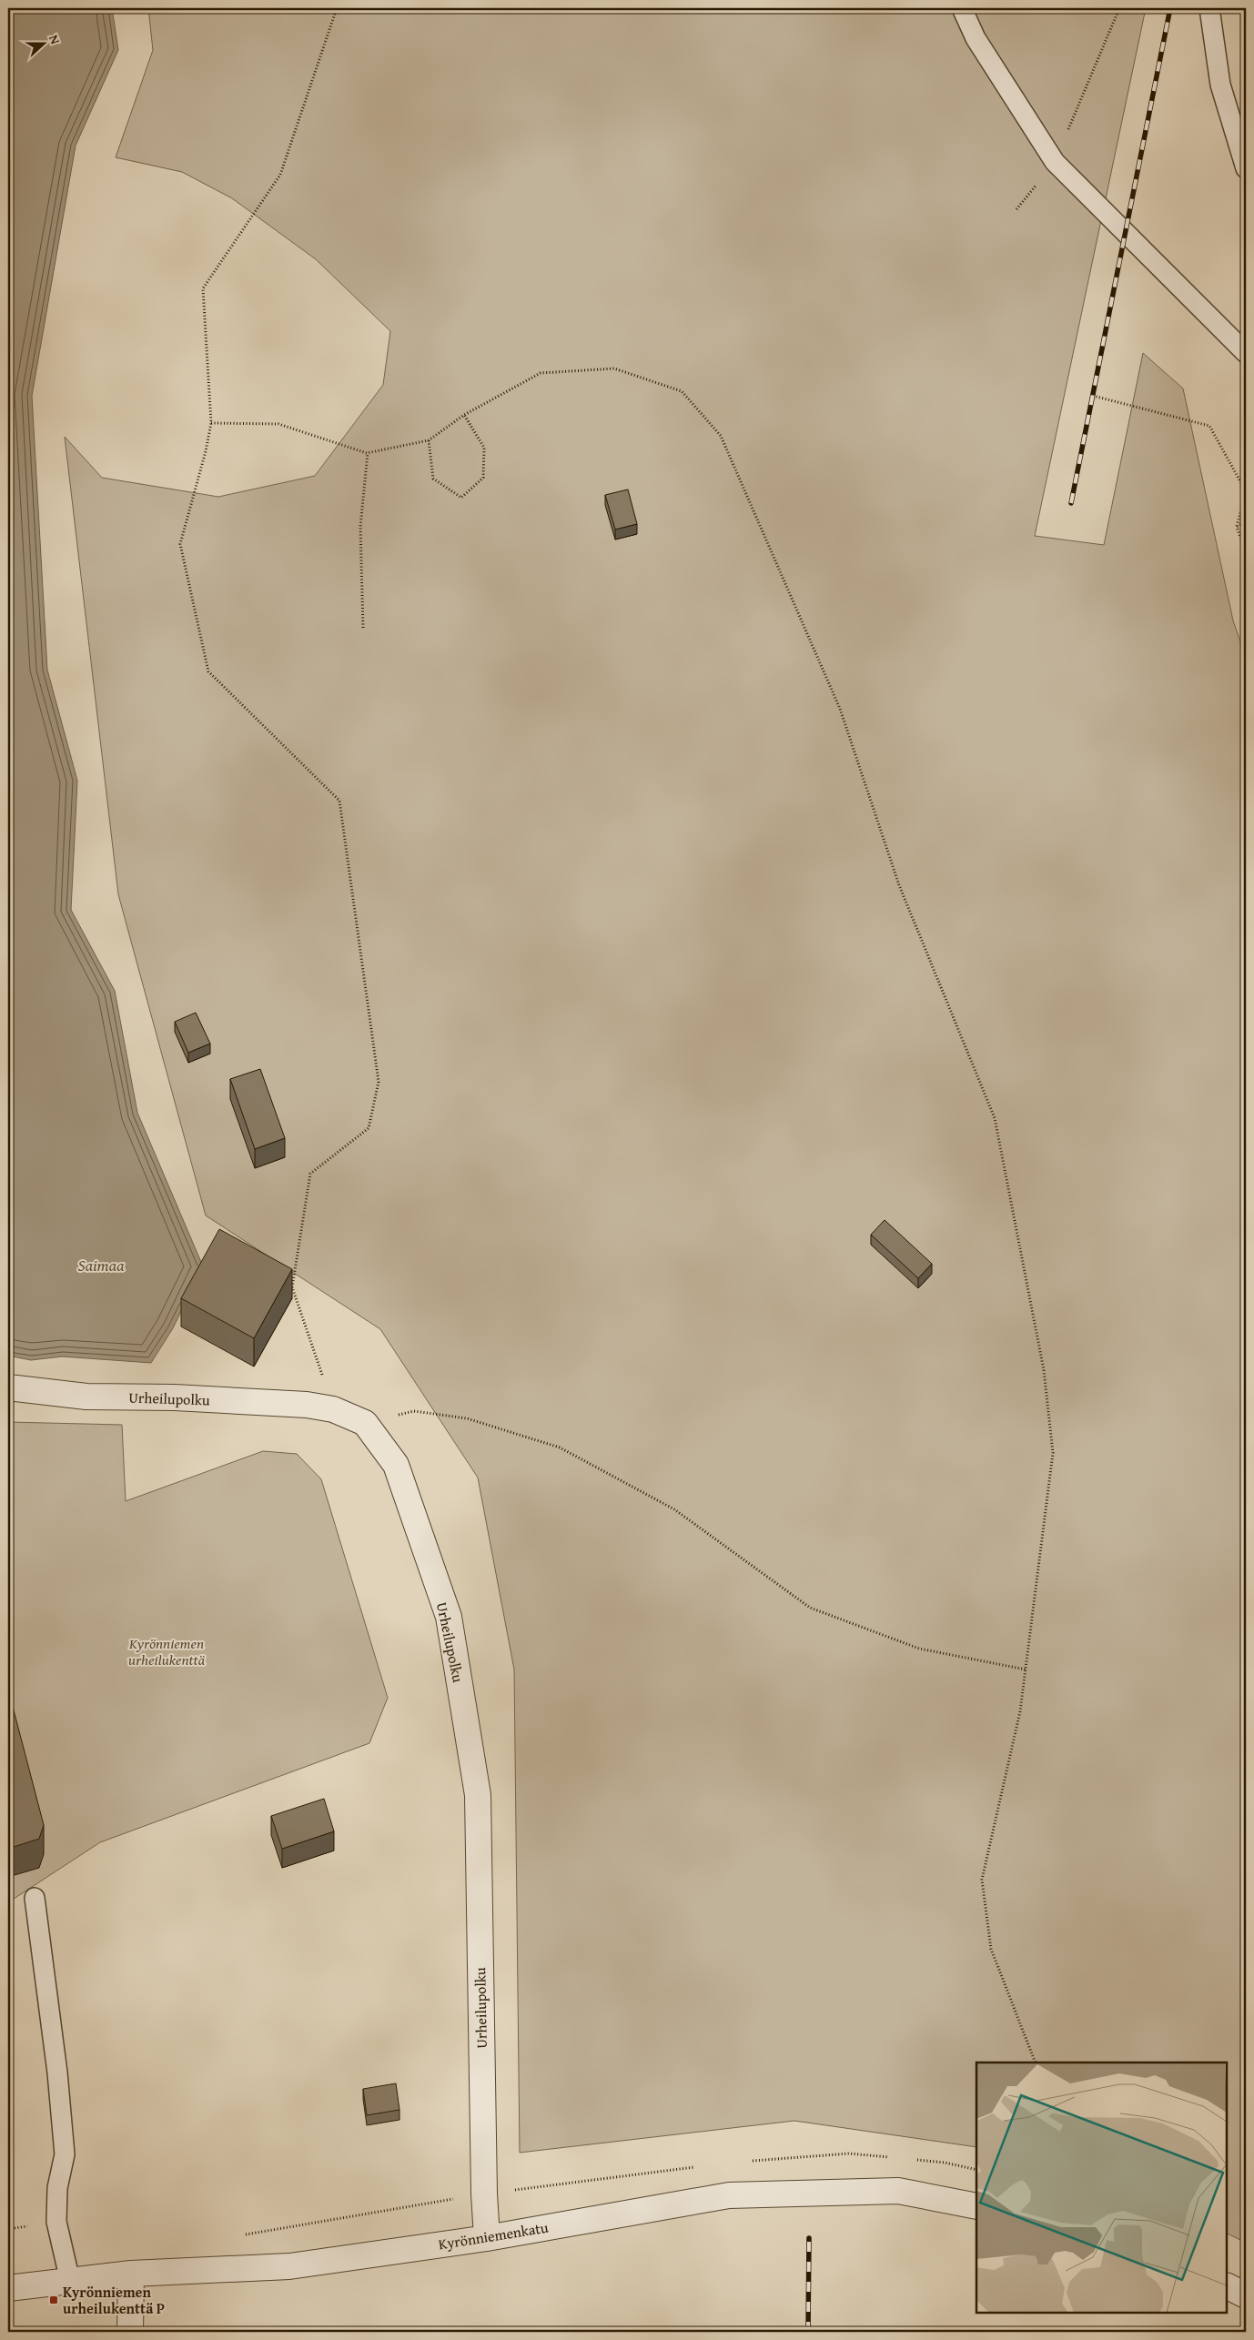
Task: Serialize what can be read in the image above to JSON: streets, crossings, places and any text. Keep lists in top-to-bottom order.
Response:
{
  "streets": {
    "street": ["Urheilupolku", "Kyrönniemenkatu"]
  },
  "crossings": [
    ["Urheilupolku", "Kyrönniemenkatu"]
  ],
  "water": ["Saimaa"],
  "parks": ["Kyrönniemen urheilukenttä"],
  "places": {
    "transit": ["Kyrönniemen urheilukenttä P"]
  },
  "north": "right"
}
